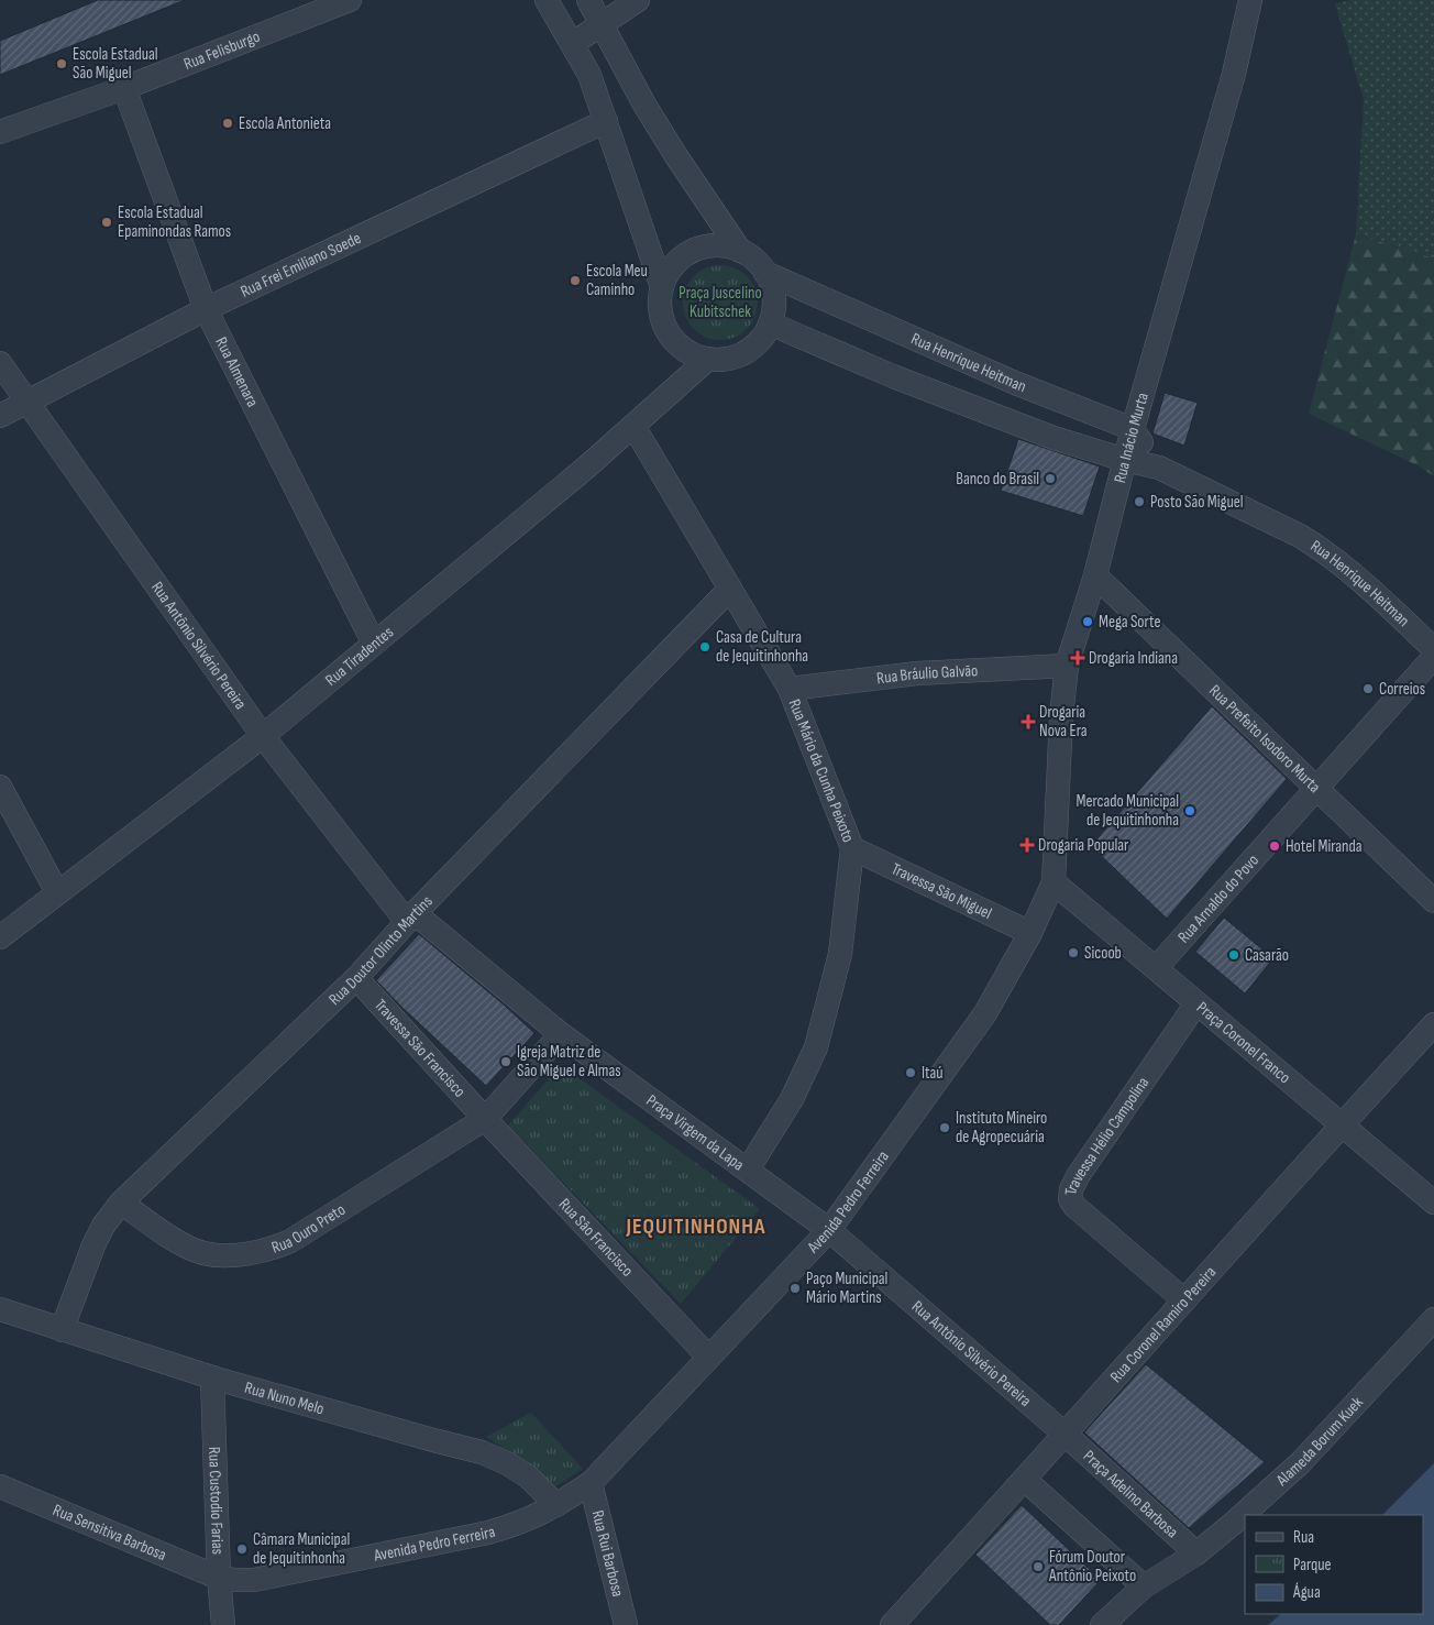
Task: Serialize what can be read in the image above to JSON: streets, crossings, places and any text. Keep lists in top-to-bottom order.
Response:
{
  "streets": {
    "street": [
      "Rua Felisburgo",
      "Rua Frei Emiliano Soede",
      "Rua Henrique Heitman",
      "Rua Almenara",
      "Rua Inácio Murta",
      "Rua Antônio Silvério Pereira",
      "Rua Tiradentes",
      "Rua Bráulio Galvão",
      "Rua Prefeito Isodoro Murta",
      "Rua Mário da Cunha Peixoto",
      "Travessa São Miguel",
      "Rua Arnaldo do Povo",
      "Rua Doutor Olinto Martins",
      "Praça Coronel Franco",
      "Travessa São Francisco",
      "Praça Virgem da Lapa",
      "Travessa Hélio Campolina",
      "Avenida Pedro Ferreira",
      "Rua Ouro Preto",
      "Rua São Francisco",
      "Rua Coronel Ramiro Pereira",
      "Rua Nuno Melo",
      "Alameda Borum Kuek",
      "Praça Adelino Barbosa",
      "Rua Custodio Farias",
      "Rua Sensitiva Barbosa",
      "Rua Rui Barbosa"
    ]
  },
  "crossings": [
    ["Rua Felisburgo", "Rua Almenara"],
    ["Rua Frei Emiliano Soede", "Rua Almenara"],
    ["Rua Frei Emiliano Soede", "Rua Antônio Silvério Pereira"],
    ["Rua Henrique Heitman", "Rua Inácio Murta"],
    ["Rua Henrique Heitman", "Rua Tiradentes"],
    ["Rua Almenara", "Rua Tiradentes"],
    ["Rua Inácio Murta", "Rua Bráulio Galvão"],
    ["Rua Inácio Murta", "Rua Prefeito Isodoro Murta"],
    ["Rua Inácio Murta", "Praça Coronel Franco"],
    ["Rua Inácio Murta", "Avenida Pedro Ferreira"],
    ["Rua Antônio Silvério Pereira", "Rua Tiradentes"],
    ["Rua Antônio Silvério Pereira", "Rua Doutor Olinto Martins"],
    ["Rua Antônio Silvério Pereira", "Praça Virgem da Lapa"],
    ["Rua Antônio Silvério Pereira", "Avenida Pedro Ferreira"],
    ["Rua Antônio Silvério Pereira", "Rua Coronel Ramiro Pereira"],
    ["Rua Antônio Silvério Pereira", "Praça Adelino Barbosa"],
    ["Rua Tiradentes", "Rua Mário da Cunha Peixoto"],
    ["Rua Bráulio Galvão", "Rua Mário da Cunha Peixoto"],
    ["Rua Prefeito Isodoro Murta", "Rua Arnaldo do Povo"],
    ["Rua Mário da Cunha Peixoto", "Travessa São Miguel"],
    ["Rua Mário da Cunha Peixoto", "Rua Doutor Olinto Martins"],
    ["Rua Mário da Cunha Peixoto", "Praça Virgem da Lapa"],
    ["Travessa São Miguel", "Avenida Pedro Ferreira"],
    ["Rua Arnaldo do Povo", "Praça Coronel Franco"],
    ["Rua Doutor Olinto Martins", "Travessa São Francisco"],
    ["Rua Doutor Olinto Martins", "Praça Virgem da Lapa"],
    ["Rua Doutor Olinto Martins", "Rua Ouro Preto"],
    ["Rua Doutor Olinto Martins", "Rua Nuno Melo"],
    ["Praça Coronel Franco", "Travessa Hélio Campolina"],
    ["Praça Coronel Franco", "Avenida Pedro Ferreira"],
    ["Praça Coronel Franco", "Rua Coronel Ramiro Pereira"],
    ["Travessa São Francisco", "Rua Ouro Preto"],
    ["Travessa São Francisco", "Rua São Francisco"],
    ["Praça Virgem da Lapa", "Avenida Pedro Ferreira"],
    ["Travessa Hélio Campolina", "Rua Coronel Ramiro Pereira"],
    ["Avenida Pedro Ferreira", "Rua São Francisco"],
    ["Avenida Pedro Ferreira", "Rua Nuno Melo"],
    ["Avenida Pedro Ferreira", "Rua Custodio Farias"],
    ["Avenida Pedro Ferreira", "Rua Sensitiva Barbosa"],
    ["Avenida Pedro Ferreira", "Rua Rui Barbosa"],
    ["Rua Ouro Preto", "Rua São Francisco"],
    ["Rua Coronel Ramiro Pereira", "Praça Adelino Barbosa"],
    ["Rua Nuno Melo", "Rua Custodio Farias"],
    ["Alameda Borum Kuek", "Praça Adelino Barbosa"],
    ["Rua Custodio Farias", "Rua Sensitiva Barbosa"]
  ],
  "districts": ["JEQUITINHONHA"],
  "parks": ["Praça Juscelino Kubitschek"],
  "places": {
    "other": [
      "Escola Estadual São Miguel",
      "Escola Antonieta",
      "Escola Estadual Epaminondas Ramos",
      "Escola Meu Caminho",
      "Banco do Brasil",
      "Posto São Miguel",
      "Mega Sorte",
      "Casa de Cultura de Jequitinhonha",
      "Correios",
      "Mercado Municipal de Jequitinhonha",
      "Hotel Miranda",
      "Sicoob",
      "Casarão",
      "Igreja Matriz de São Miguel e Almas",
      "Itaú",
      "Instituto Mineiro de Agropecuária",
      "Paço Municipal Mário Martins",
      "Câmara Municipal de Jequitinhonha",
      "Fórum Doutor Antônio Peixoto"
    ],
    "health": ["Drogaria Indiana", "Drogaria Nova Era", "Drogaria Popular"]
  },
  "legend": ["Rua", "Parque", "Água"]
}
